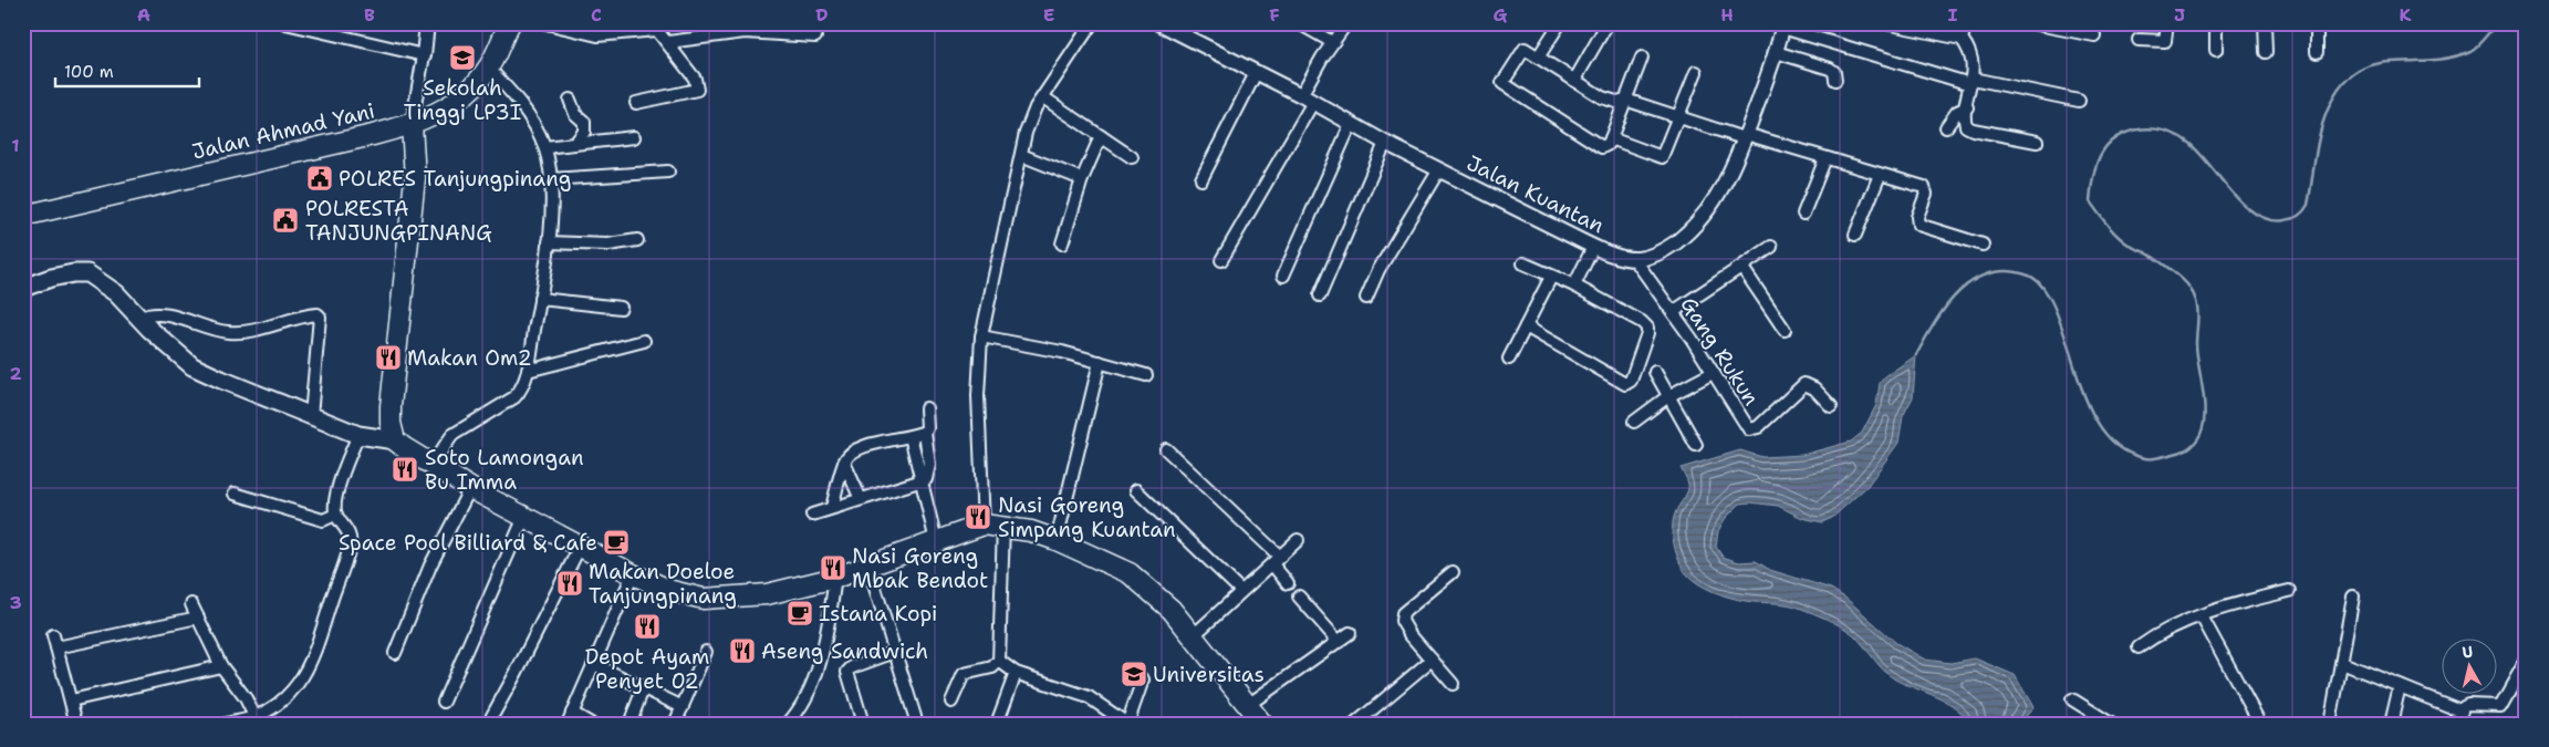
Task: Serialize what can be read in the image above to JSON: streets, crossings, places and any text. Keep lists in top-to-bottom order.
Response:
{
  "streets": {
    "highway": ["Jalan Ahmad Yani"],
    "street": ["Jalan Kuantan", "Gang Rukun"]
  },
  "crossings": [
    ["Jalan Kuantan", "Gang Rukun"]
  ],
  "places": {
    "school or university": ["Sekolah Tinggi LP3I", "Universitas"],
    "public building": ["POLRES Tanjungpinang", "POLRESTA TANJUNGPINANG"],
    "restaurant": [
      "Makan Om2",
      "Soto Lamongan Bu Imma",
      "Nasi Goreng Simpang Kuantan",
      "Nasi Goreng Mbak Bendot",
      "Makan Doeloe Tanjungpinang",
      "Depot Ayam Penyet 02",
      "Aseng Sandwich"
    ],
    "cafe": ["Space Pool Billiard & Cafe", "Istana Kopi"]
  },
  "scale_bar": "100 m",
  "north": "top",
  "grid": {
    "columns": [
      "A",
      "B",
      "C",
      "D",
      "E",
      "F",
      "G",
      "H",
      "I",
      "J",
      "K"
    ],
    "rows": ["1", "2", "3"]
  }
}
